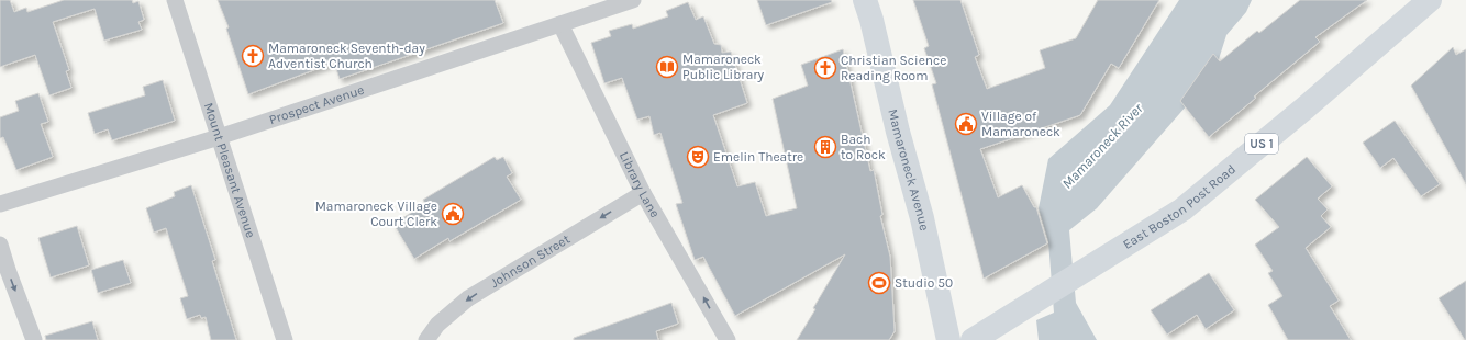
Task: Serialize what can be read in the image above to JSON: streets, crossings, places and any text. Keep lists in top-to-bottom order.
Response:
{
  "streets": {
    "main road": ["US 1", "Mamaroneck Avenue", "East Boston Post Road"],
    "street": [
      "Prospect Avenue",
      "Mount Pleasant Avenue",
      "Library Lane",
      "Johnson Street"
    ]
  },
  "crossings": [
    ["Prospect Avenue", "Mount Pleasant Avenue"],
    ["Prospect Avenue", "Library Lane"],
    ["Library Lane", "Johnson Street"]
  ],
  "one_way": ["Library Lane", "Johnson Street"],
  "water": ["Mamaroneck River"],
  "places": {
    "church": ["Mamaroneck Seventh-day Adventist Church", "Christian Science Reading Room"],
    "library": ["Mamaroneck Public Library"],
    "public building": ["Village of Mamaroneck", "Mamaroneck Village Court Clerk"],
    "building": ["Bach to Rock"],
    "theatre": ["Emelin Theatre"],
    "sports": ["Studio 50"]
  }
}
